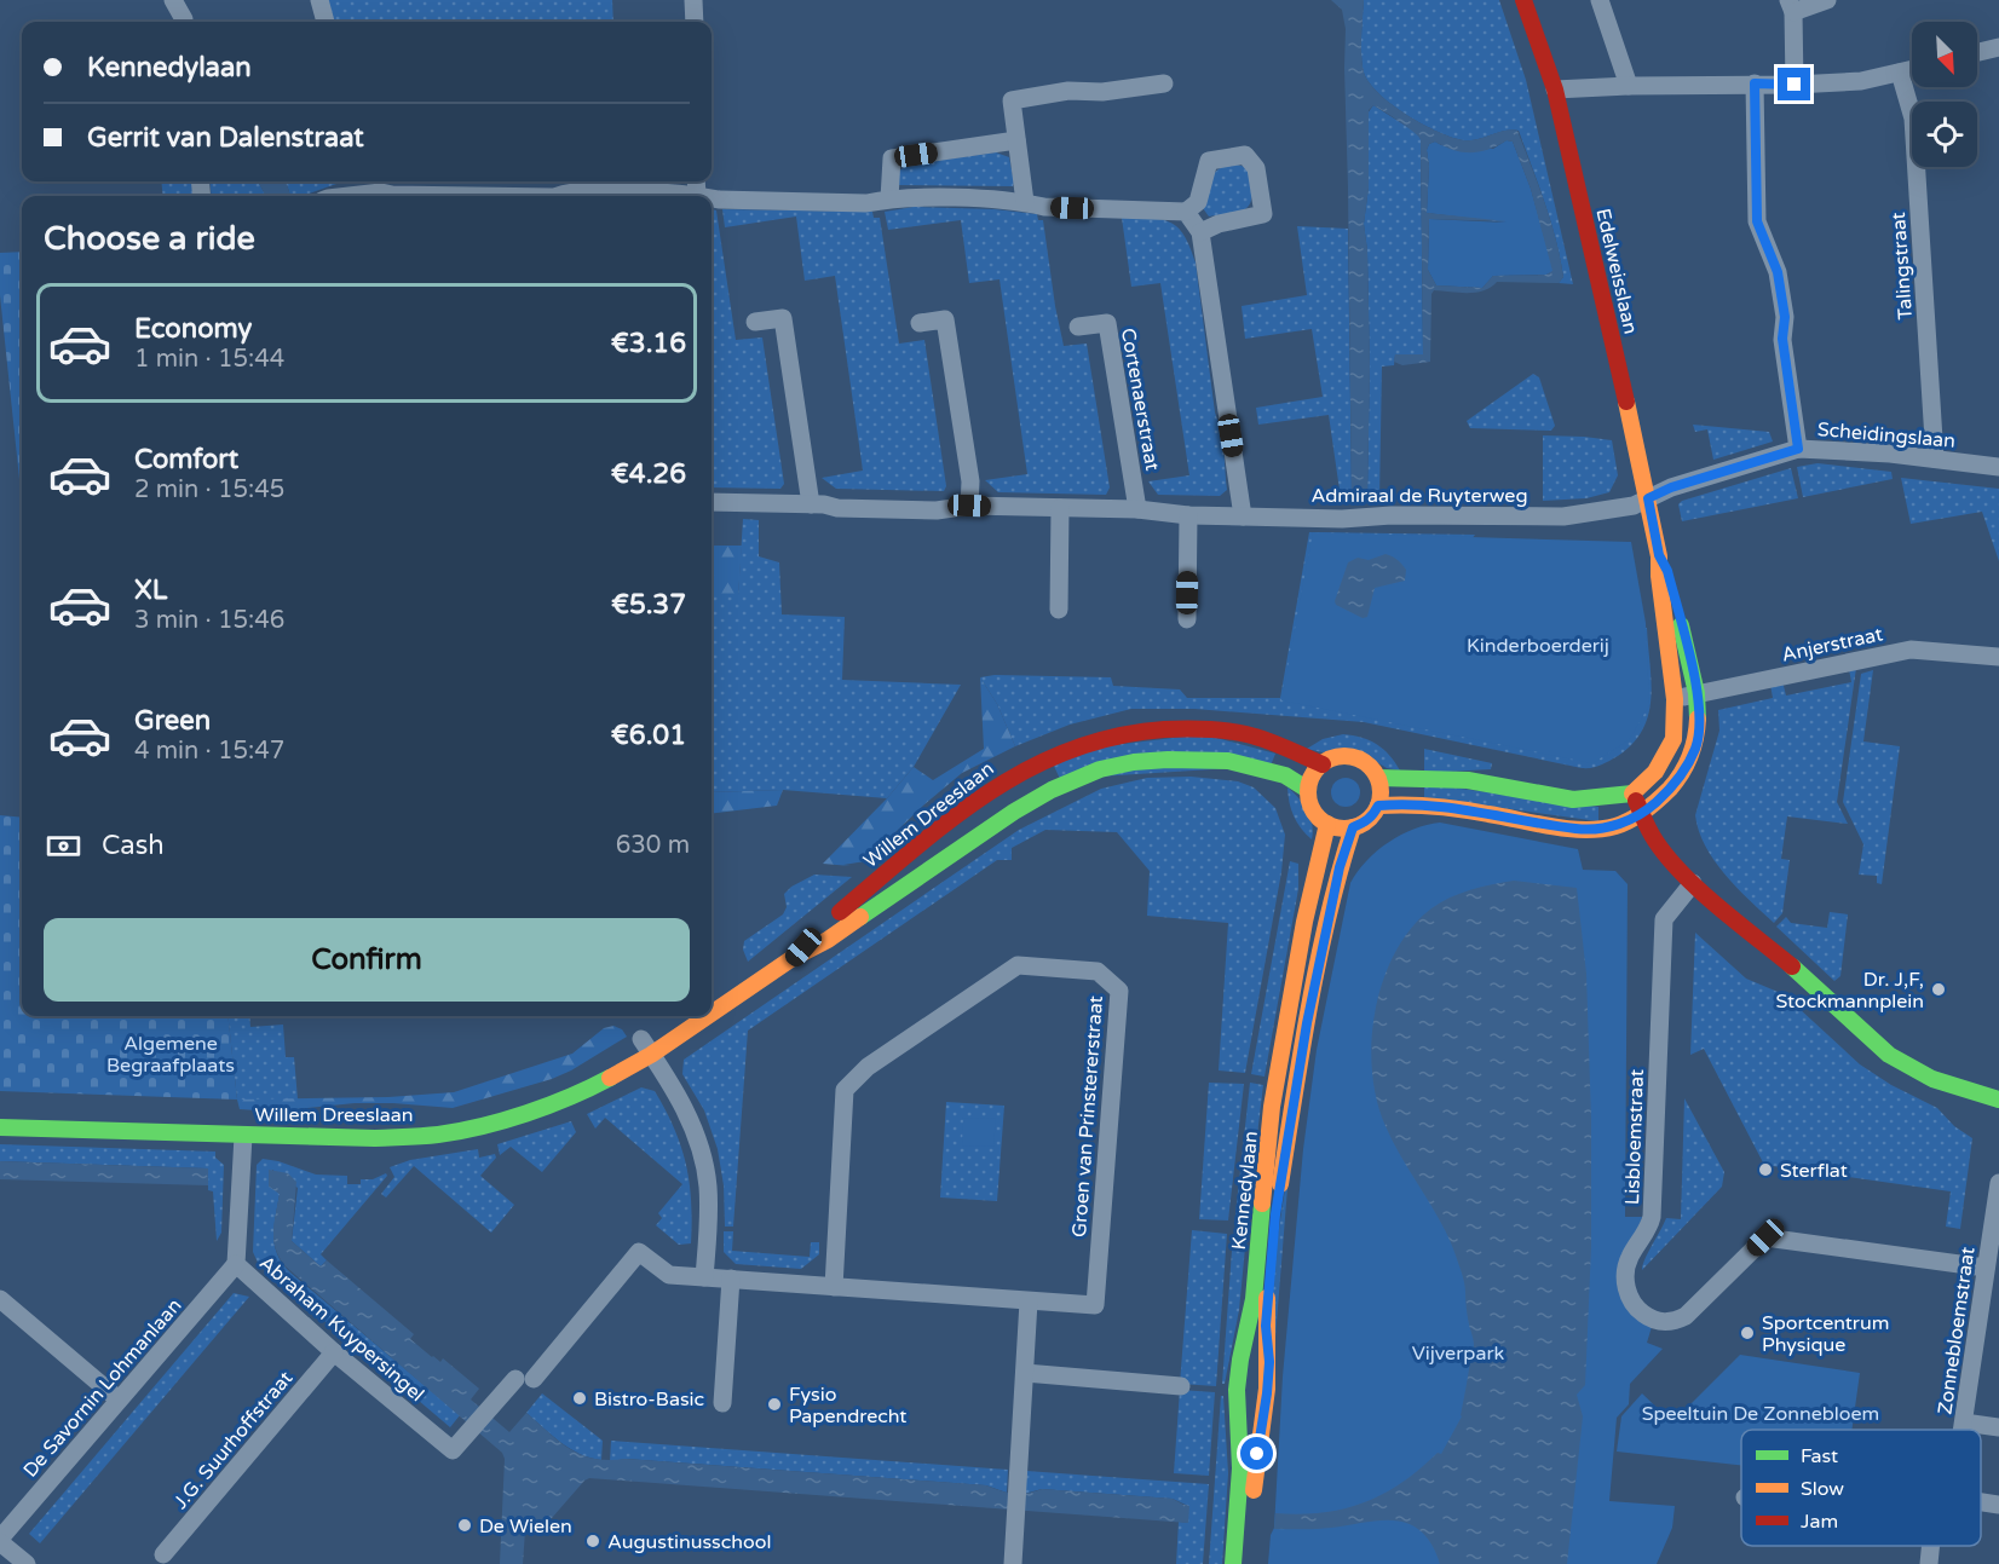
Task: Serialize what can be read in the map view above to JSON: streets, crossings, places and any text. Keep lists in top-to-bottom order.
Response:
{
  "streets": {
    "street": [
      "Talingstraat",
      "Edelweisslaan",
      "Cortenaerstraat",
      "Scheidingslaan",
      "Admiraal de Ruyterweg",
      "Anjerstraat",
      "Willem Dreeslaan",
      "Groen van Prinstererstraat",
      "Lisbloemstraat",
      "Kennedylaan",
      "Abraham Kuypersingel",
      "Zonnebloemstraat",
      "De Savornin Lohmanlaan",
      "J.G. Suurhoffstraat"
    ]
  },
  "crossings": [
    ["Talingstraat", "Scheidingslaan"],
    ["Edelweisslaan", "Scheidingslaan"],
    ["Edelweisslaan", "Admiraal de Ruyterweg"],
    ["Edelweisslaan", "Anjerstraat"],
    ["Cortenaerstraat", "Admiraal de Ruyterweg"],
    ["Scheidingslaan", "Admiraal de Ruyterweg"],
    ["Willem Dreeslaan", "Kennedylaan"],
    ["Willem Dreeslaan", "Abraham Kuypersingel"],
    ["Groen van Prinstererstraat", "Abraham Kuypersingel"],
    ["Lisbloemstraat", "Zonnebloemstraat"],
    ["Abraham Kuypersingel", "De Savornin Lohmanlaan"],
    ["Abraham Kuypersingel", "J.G. Suurhoffstraat"]
  ],
  "parks": [
    "Kinderboerderij",
    "Algemene Begraafplaats",
    "Vijverpark",
    "Speeltuin De Zonnebloem"
  ],
  "places": [
    "Dr. J,F, Stockmannplein",
    "Sterflat",
    "Sportcentrum Physique",
    "Bistro-Basic",
    "Fysio Papendrecht",
    "De Wielen",
    "Augustinusschool"
  ],
  "legend": ["Fast", "Slow", "Jam"],
  "north": "bottom right",
  "page": {
    "banner": ["Kennedylaan", "Gerrit van Dalenstraat"],
    "heading": "Choose a ride",
    "list": [
      {
        "name": "Economy",
        "note": "1 min · 15:44",
        "value": "€3.16"
      },
      {
        "name": "Comfort",
        "note": "2 min · 15:45",
        "value": "€4.26"
      },
      {
        "name": "XL",
        "note": "3 min · 15:46",
        "value": "€5.37"
      },
      {
        "name": "Green",
        "note": "4 min · 15:47",
        "value": "€6.01"
      }
    ],
    "pay": ["Cash", "630 m"],
    "buttons": "Confirm"
  }
}
